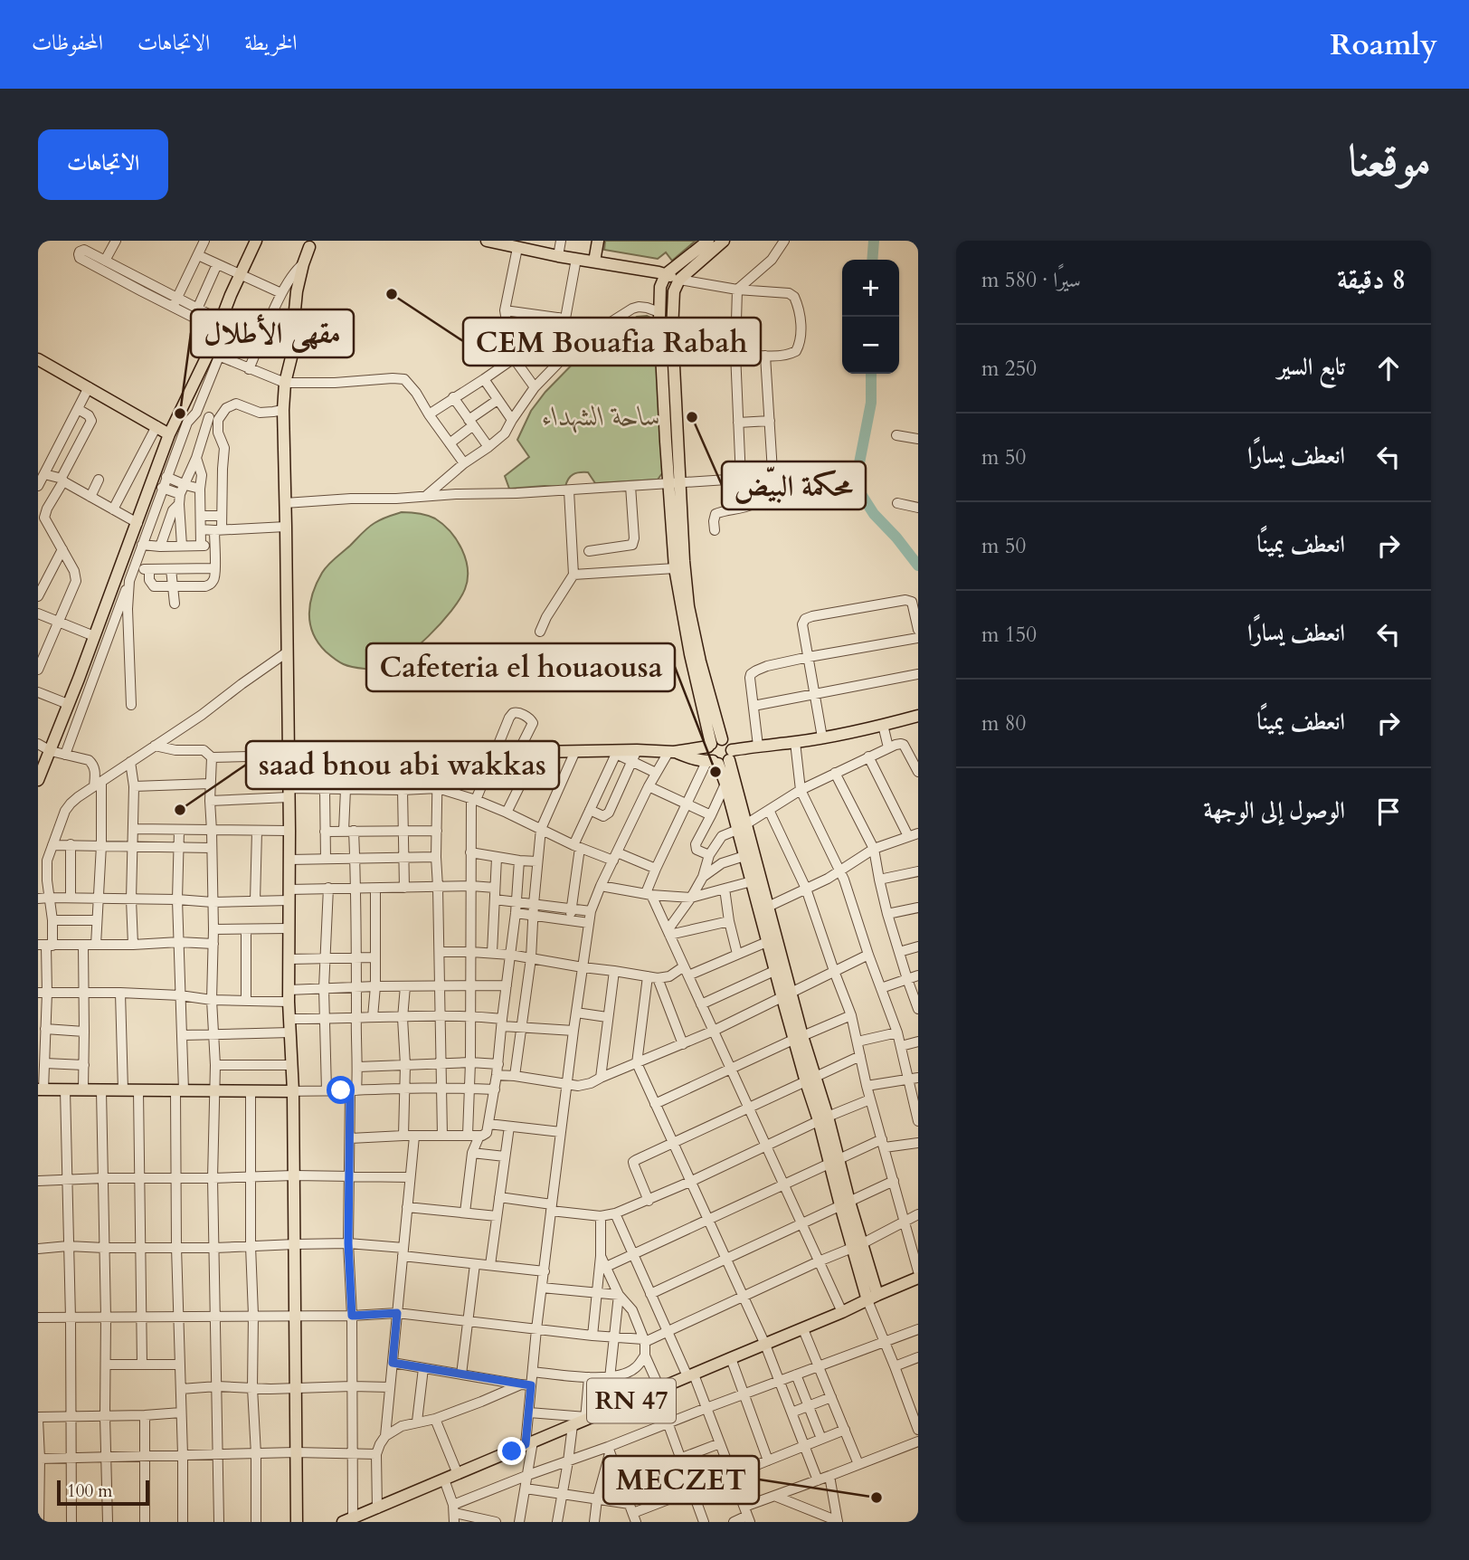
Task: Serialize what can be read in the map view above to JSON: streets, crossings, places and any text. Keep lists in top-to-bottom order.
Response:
{
  "streets": {
    "main road": ["RN 47"]
  },
  "parks": ["ساحة الشهداء"],
  "places": [
    "CEM Bouafia Rabah",
    "مقهى الأطلال",
    "محكمة البيّض",
    "Cafeteria el houaousa",
    "saad bnou abi wakkas",
    "MECZET"
  ],
  "scale_bar": "100 m",
  "page": {
    "header": "Roamly",
    "nav": ["الخريطة", "الاتجاهات", "المحفوظات"],
    "title": "موقعنا",
    "buttons": "الاتجاهات",
    "heading": ["8 دقيقة", "سيرًا · 580 m"],
    "map_buttons": ["+", "−"],
    "list": [
      ["تابع السير", "250 m"],
      ["انعطف يسارًا", "50 m"],
      ["انعطف يمينًا", "50 m"],
      ["انعطف يسارًا", "150 m"],
      ["انعطف يمينًا", "80 m"],
      "الوصول إلى الوجهة"
    ],
    "scale": "100 m"
  }
}
